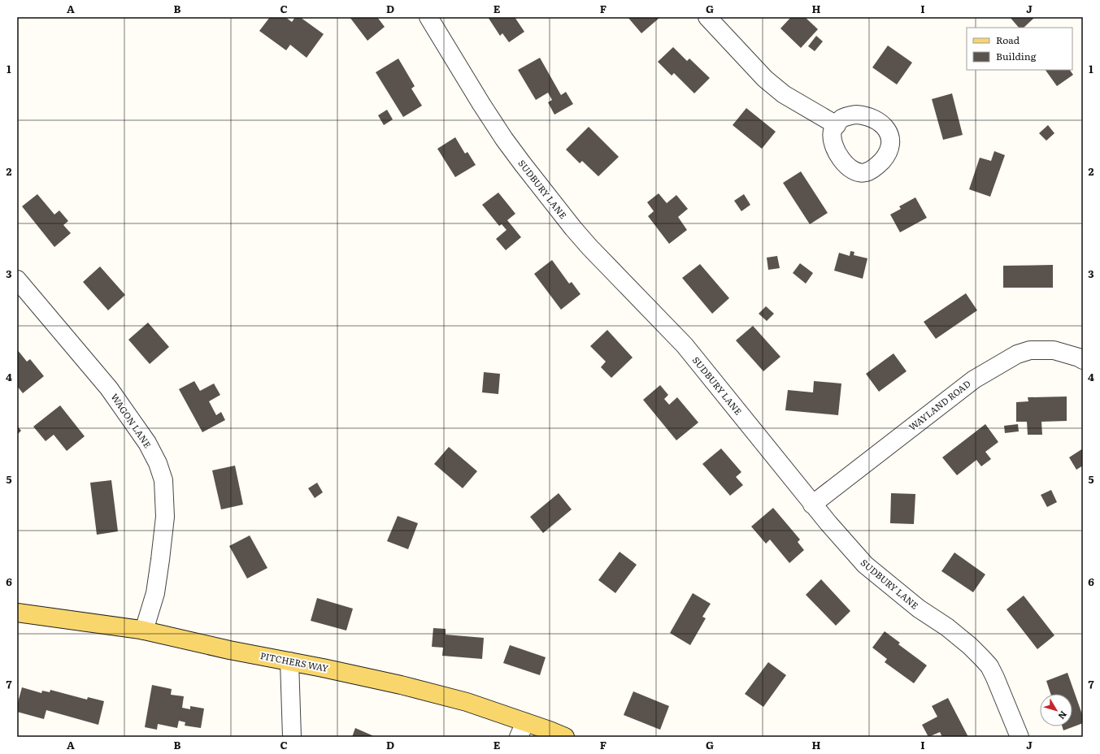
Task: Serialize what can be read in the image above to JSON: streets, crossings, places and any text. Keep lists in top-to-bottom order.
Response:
{
  "streets": {
    "main road": ["PITCHERS WAY"],
    "street": ["SUDBURY LANE", "WAYLAND ROAD", "WAGON LANE"]
  },
  "crossings": [
    ["SUDBURY LANE", "WAYLAND ROAD"],
    ["WAGON LANE", "PITCHERS WAY"]
  ],
  "legend": ["Road", "Building"],
  "north": "bottom right",
  "grid": {
    "columns": [
      "A",
      "B",
      "C",
      "D",
      "E",
      "F",
      "G",
      "H",
      "I",
      "J"
    ],
    "rows": [
      "1",
      "2",
      "3",
      "4",
      "5",
      "6",
      "7"
    ]
  }
}
